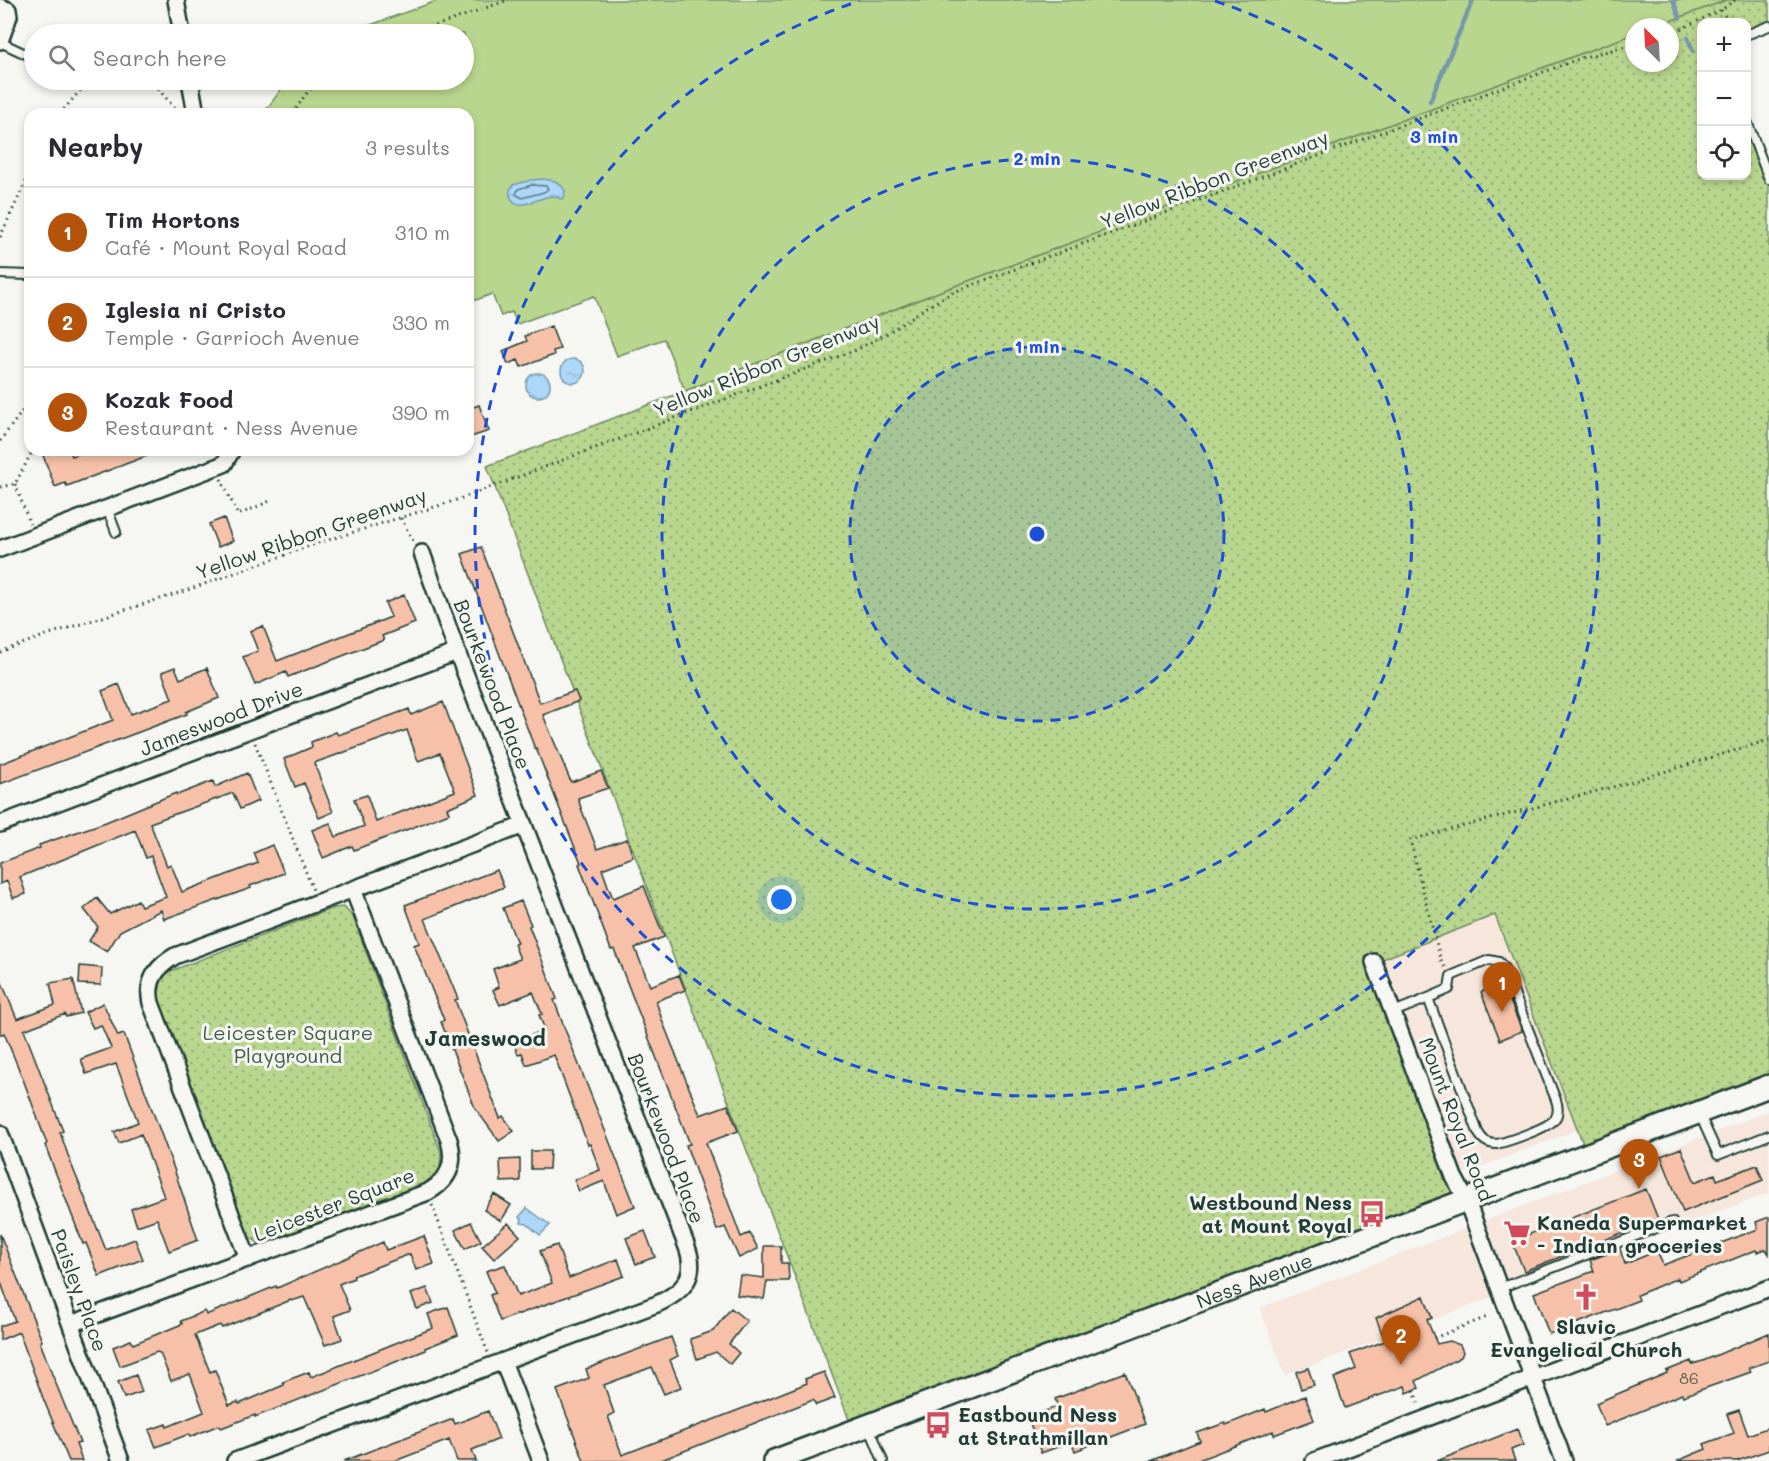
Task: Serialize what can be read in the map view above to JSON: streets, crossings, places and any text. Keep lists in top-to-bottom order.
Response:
{
  "streets": {
    "main road": ["Ness Avenue"],
    "street": [
      "Bourkewood Place",
      "Jameswood Drive",
      "Mount Royal Road",
      "Leicester Square",
      "Paisley Place"
    ],
    "path": ["Yellow Ribbon Greenway"]
  },
  "crossings": [
    ["Bourkewood Place", "Jameswood Drive"],
    ["Bourkewood Place", "Leicester Square"],
    ["Mount Royal Road", "Ness Avenue"],
    ["Leicester Square", "Paisley Place"]
  ],
  "districts": ["Jameswood"],
  "parks": ["Leicester Square Playground"],
  "places": {
    "bus stop": ["Westbound Ness at Mount Royal", "Eastbound Ness at Strathmillan"],
    "supermarket": ["Kaneda Supermarket - Indian groceries"],
    "church": ["Slavic Evangelical Church"]
  },
  "house_numbers": ["86"],
  "north": "top left",
  "page": {
    "map_buttons": ["+", "−"],
    "search": "Search here",
    "heading": ["Nearby", "3 results"],
    "list": [
      {
        "mark": "1",
        "name": "Tim Hortons",
        "note": "Café · Mount Royal Road",
        "value": "310 m"
      },
      {
        "mark": "2",
        "name": "Iglesia ni Cristo",
        "note": "Temple · Garrioch Avenue",
        "value": "330 m"
      },
      {
        "mark": "3",
        "name": "Kozak Food",
        "note": "Restaurant · Ness Avenue",
        "value": "390 m"
      }
    ],
    "pins": ["1", "3", "2"]
  },
  "rings": ["3 min", "2 min", "1 min"]
}
